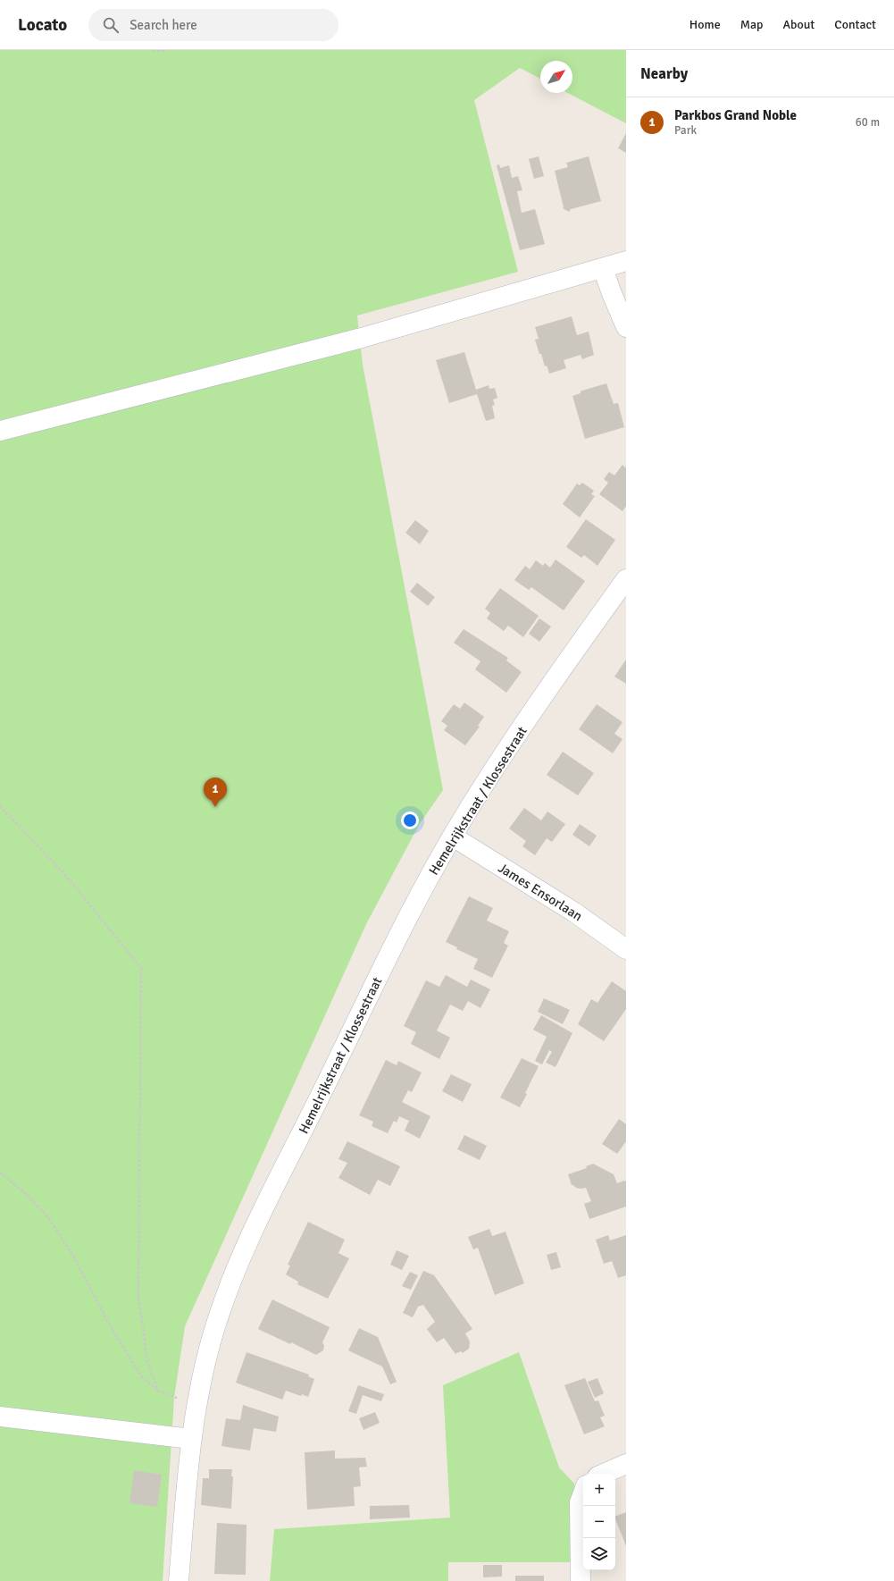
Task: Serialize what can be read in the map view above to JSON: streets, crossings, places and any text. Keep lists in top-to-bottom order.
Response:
{
  "streets": {
    "street": ["Hemelrijkstraat / Klossestraat", "James Ensorlaan"]
  },
  "crossings": [
    ["Hemelrijkstraat / Klossestraat", "James Ensorlaan"]
  ],
  "north": "top right",
  "page": {
    "header": "Locato",
    "search": "Search here",
    "nav": [
      "Home",
      "Map",
      "About",
      "Contact"
    ],
    "heading": "Nearby",
    "list": [
      {
        "mark": "1",
        "name": "Parkbos Grand Noble",
        "note": "Park",
        "value": "60 m"
      }
    ],
    "pins": "1",
    "map_buttons": ["+", "−"]
  }
}
